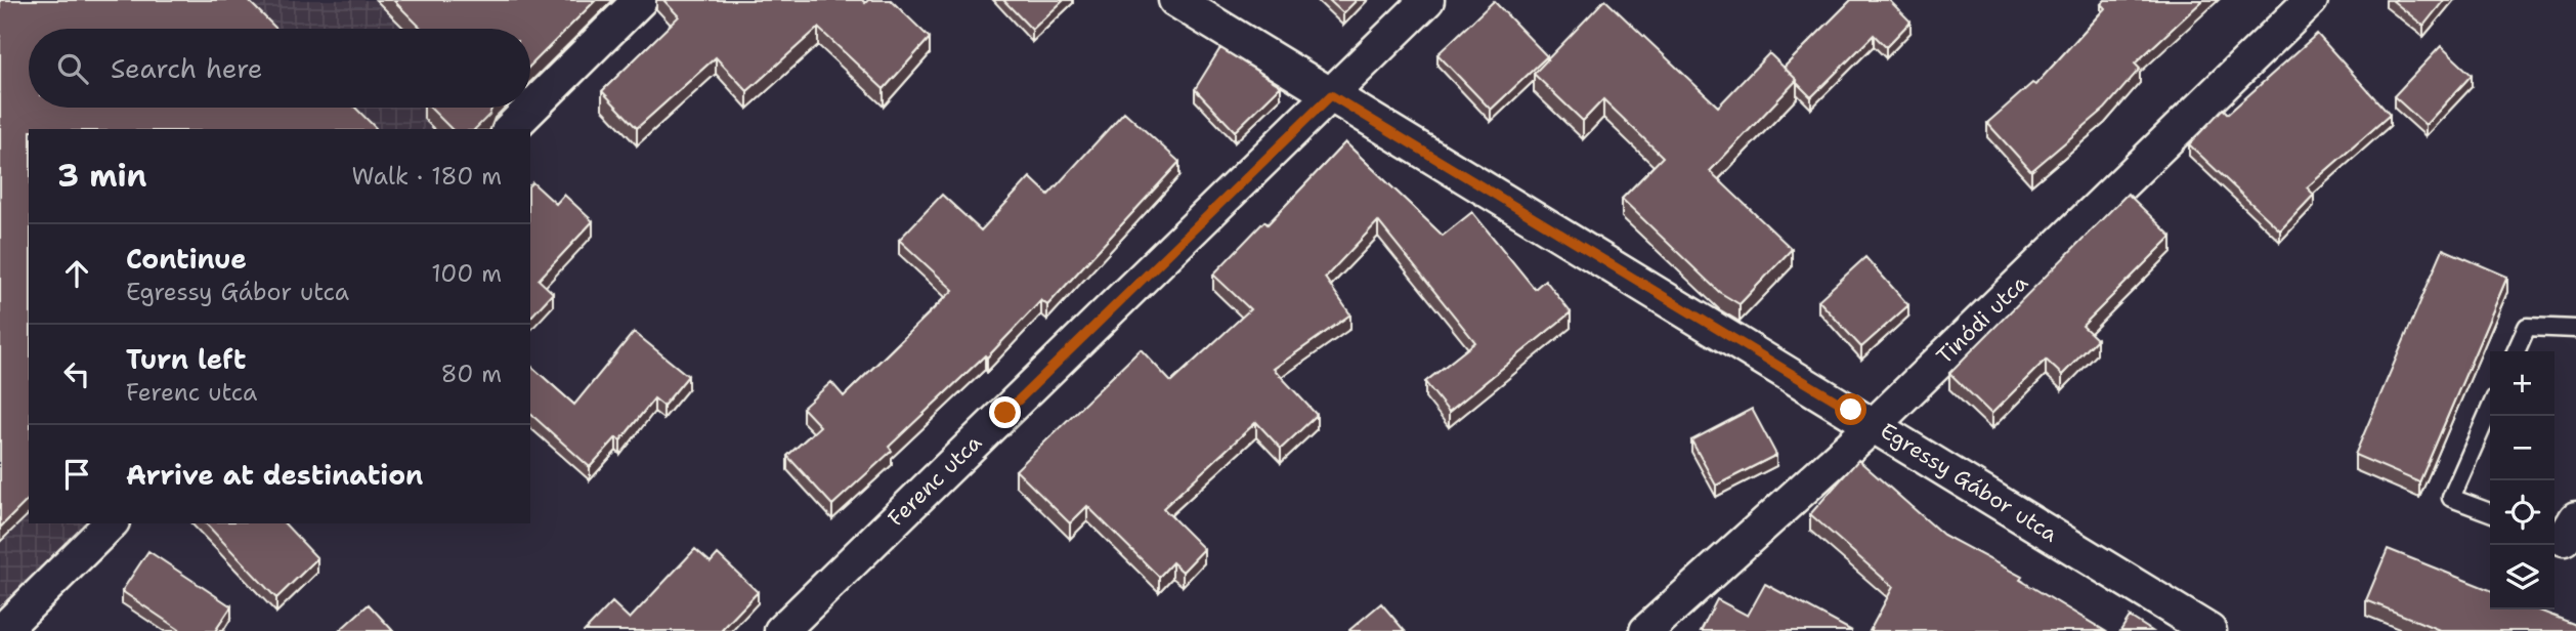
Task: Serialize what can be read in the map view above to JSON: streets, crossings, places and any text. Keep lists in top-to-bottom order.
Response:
{
  "streets": {
    "street": ["Tinódi utca", "Ferenc utca", "Egressy Gábor utca"]
  },
  "crossings": [
    ["Tinódi utca", "Egressy Gábor utca"],
    ["Ferenc utca", "Egressy Gábor utca"]
  ],
  "page": {
    "search": "Search here",
    "heading": ["3 min", "Walk · 180 m"],
    "list": [
      ["Continue", "Egressy Gábor utca", "100 m"],
      ["Turn left", "Ferenc utca", "80 m"],
      "Arrive at destination"
    ],
    "map_buttons": ["+", "−"]
  }
}
